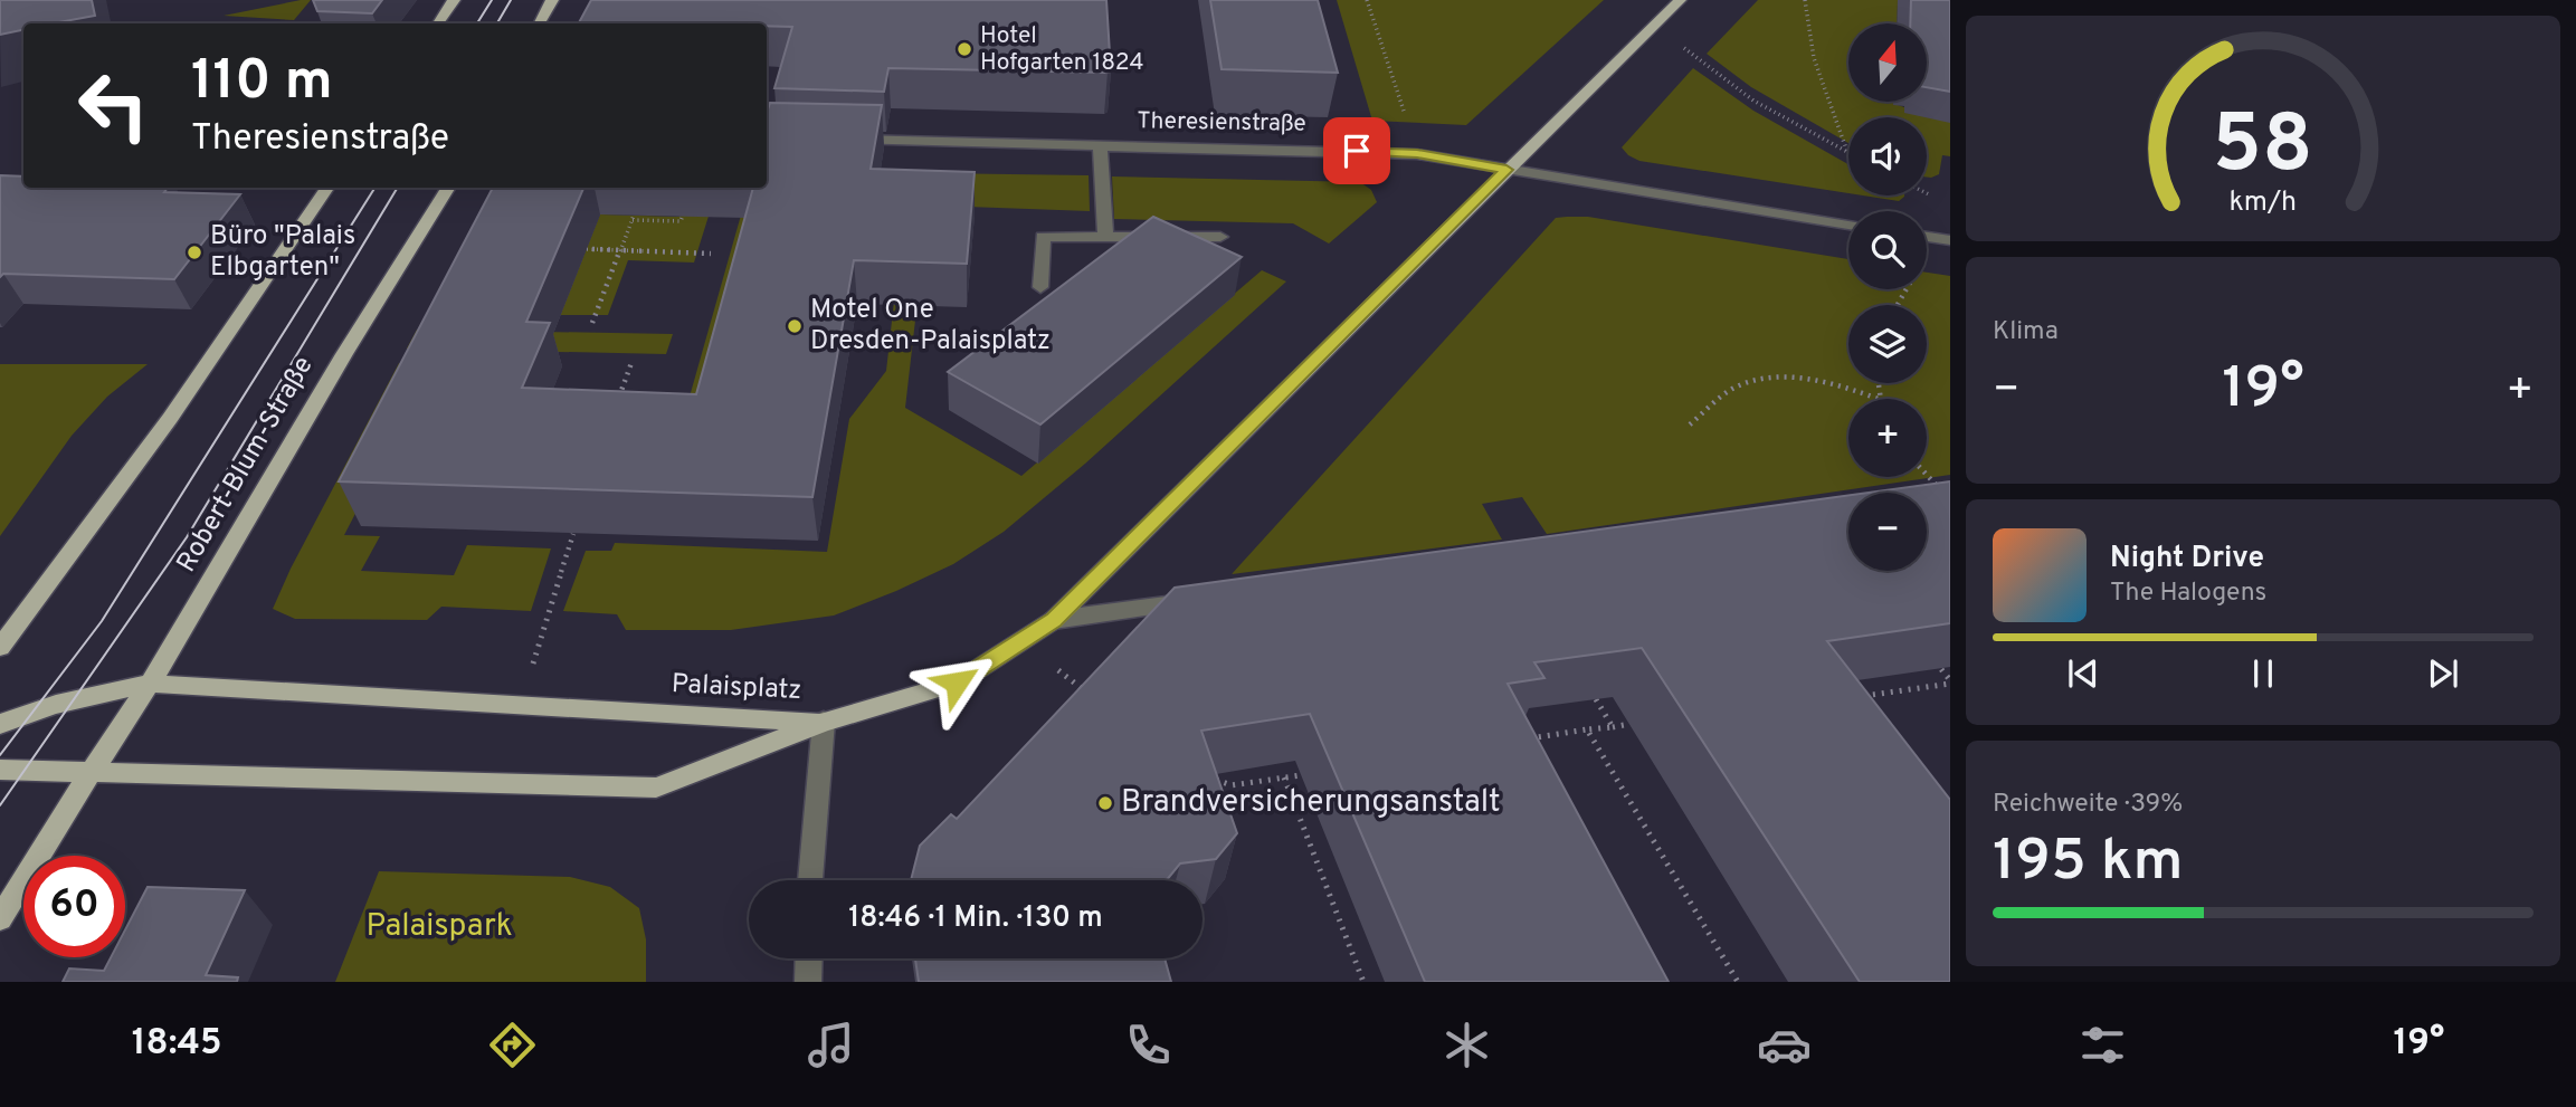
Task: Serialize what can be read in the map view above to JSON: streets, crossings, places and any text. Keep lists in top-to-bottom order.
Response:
{
  "streets": {
    "main road": ["Robert-Blum-Straße", "Palaisplatz"],
    "street": ["Theresienstraße"]
  },
  "crossings": [
    ["Robert-Blum-Straße", "Palaisplatz"]
  ],
  "parks": ["Palaispark"],
  "places": [
    "Hotel Hofgarten 1824",
    "Büro \"Palais Elbgarten\"",
    "Motel One Dresden-Palaisplatz",
    "Brandversicherungsanstalt"
  ],
  "north": "top",
  "page": {
    "map_buttons": ["+", "−"],
    "turn": ["110 m", "Theresienstraße"],
    "tile": [
      "Klima",
      ["Reichweite · 39%", "195 km"]
    ],
    "heat": ["−", "19°", "+"],
    "song": ["Night Drive", "The Halogens"],
    "limit": "60",
    "trip": "18:46 · 1 Min. · 130 m",
    "tabs": ["18:45", "19°"],
    "gauge": ["58", "km/h"]
  }
}
